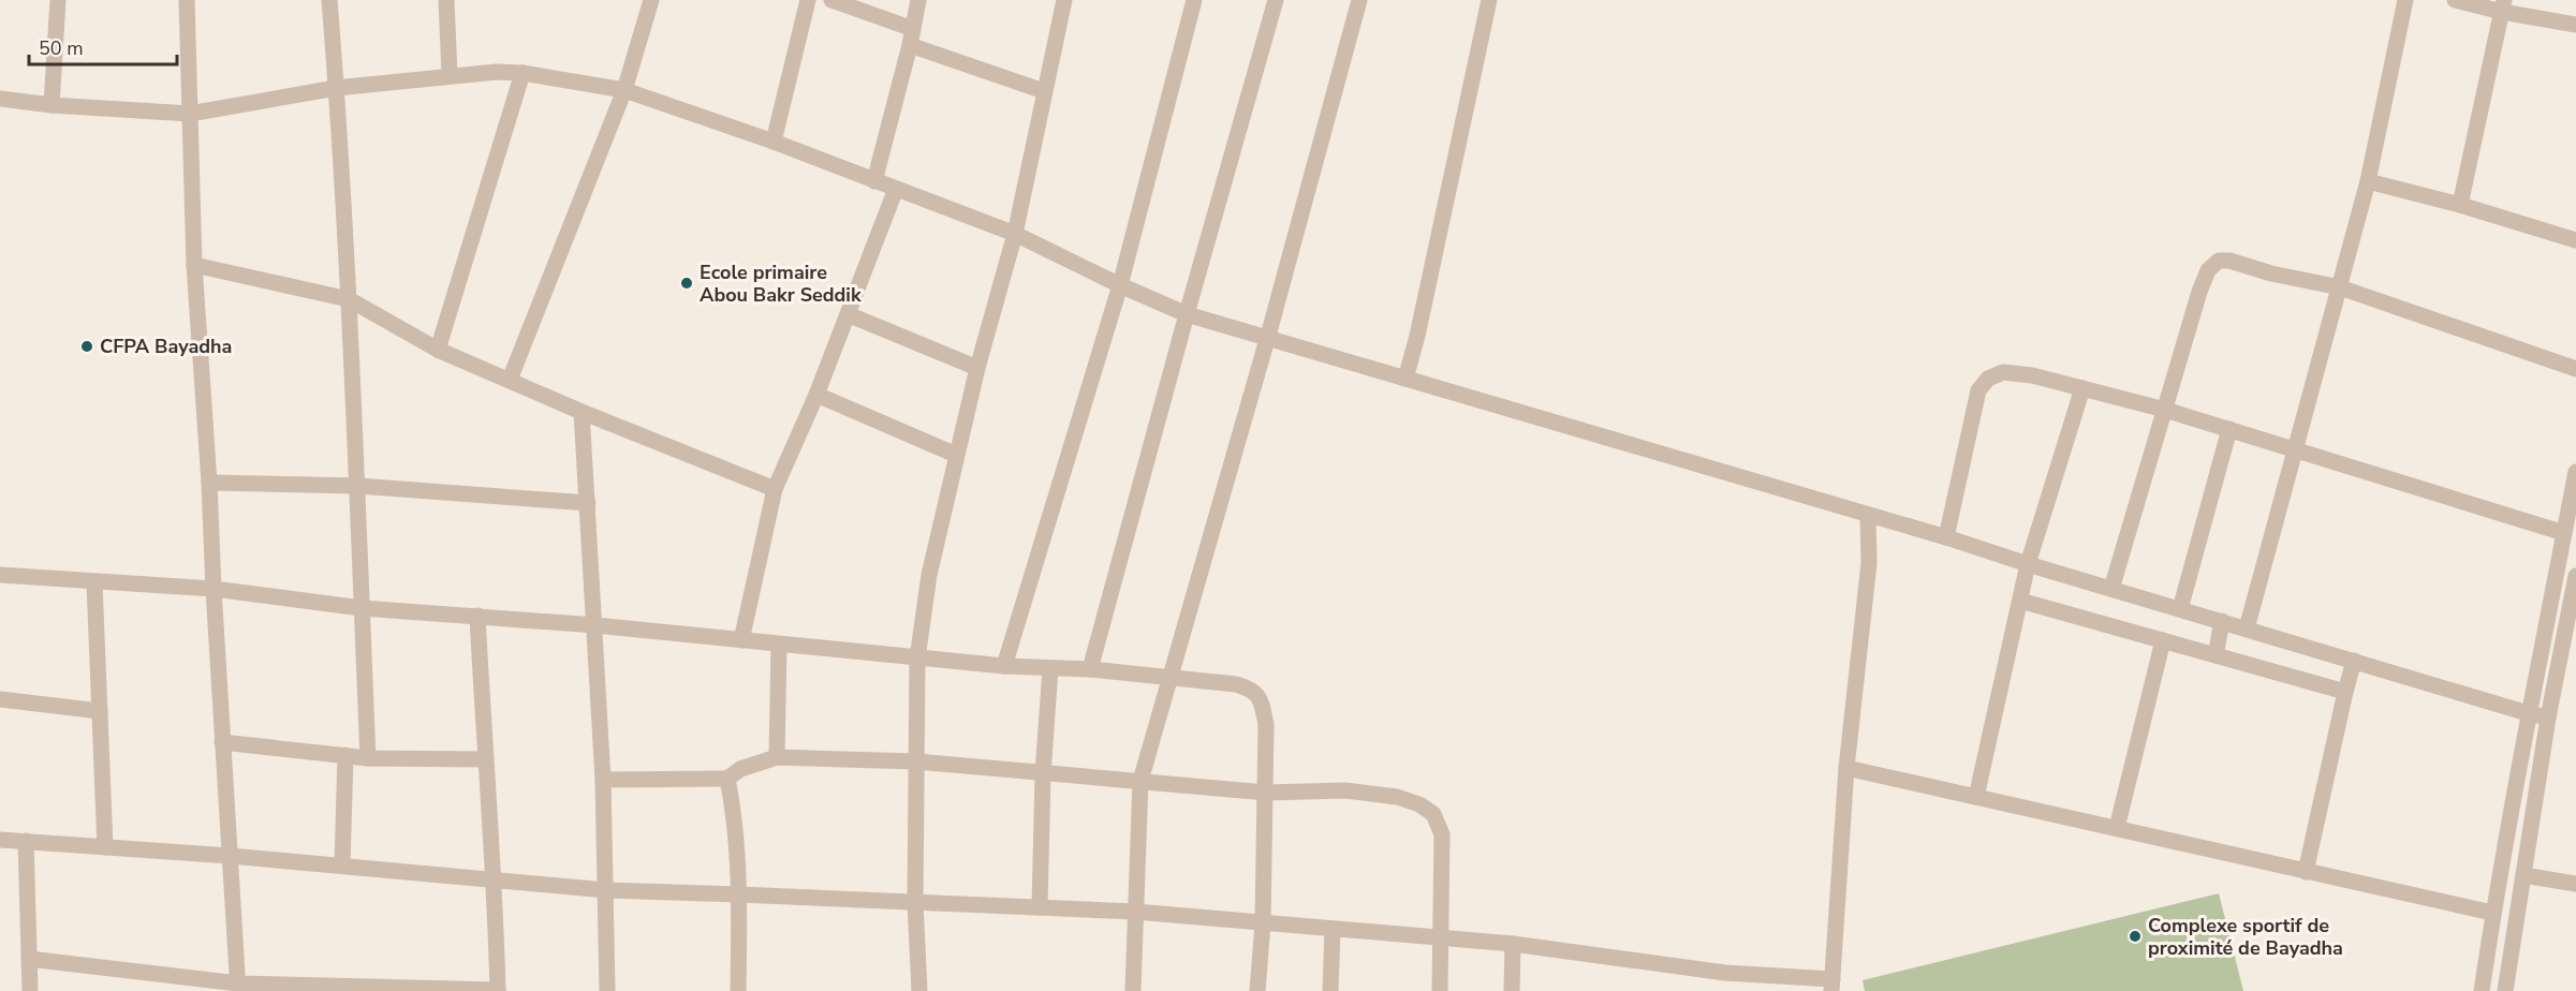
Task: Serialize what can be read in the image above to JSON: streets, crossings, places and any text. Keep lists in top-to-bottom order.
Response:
{
  "places": ["Ecole primaire Abou Bakr Seddik", "CFPA Bayadha", "Complexe sportif de proximité de Bayadha"],
  "scale_bar": "50 m"
}
